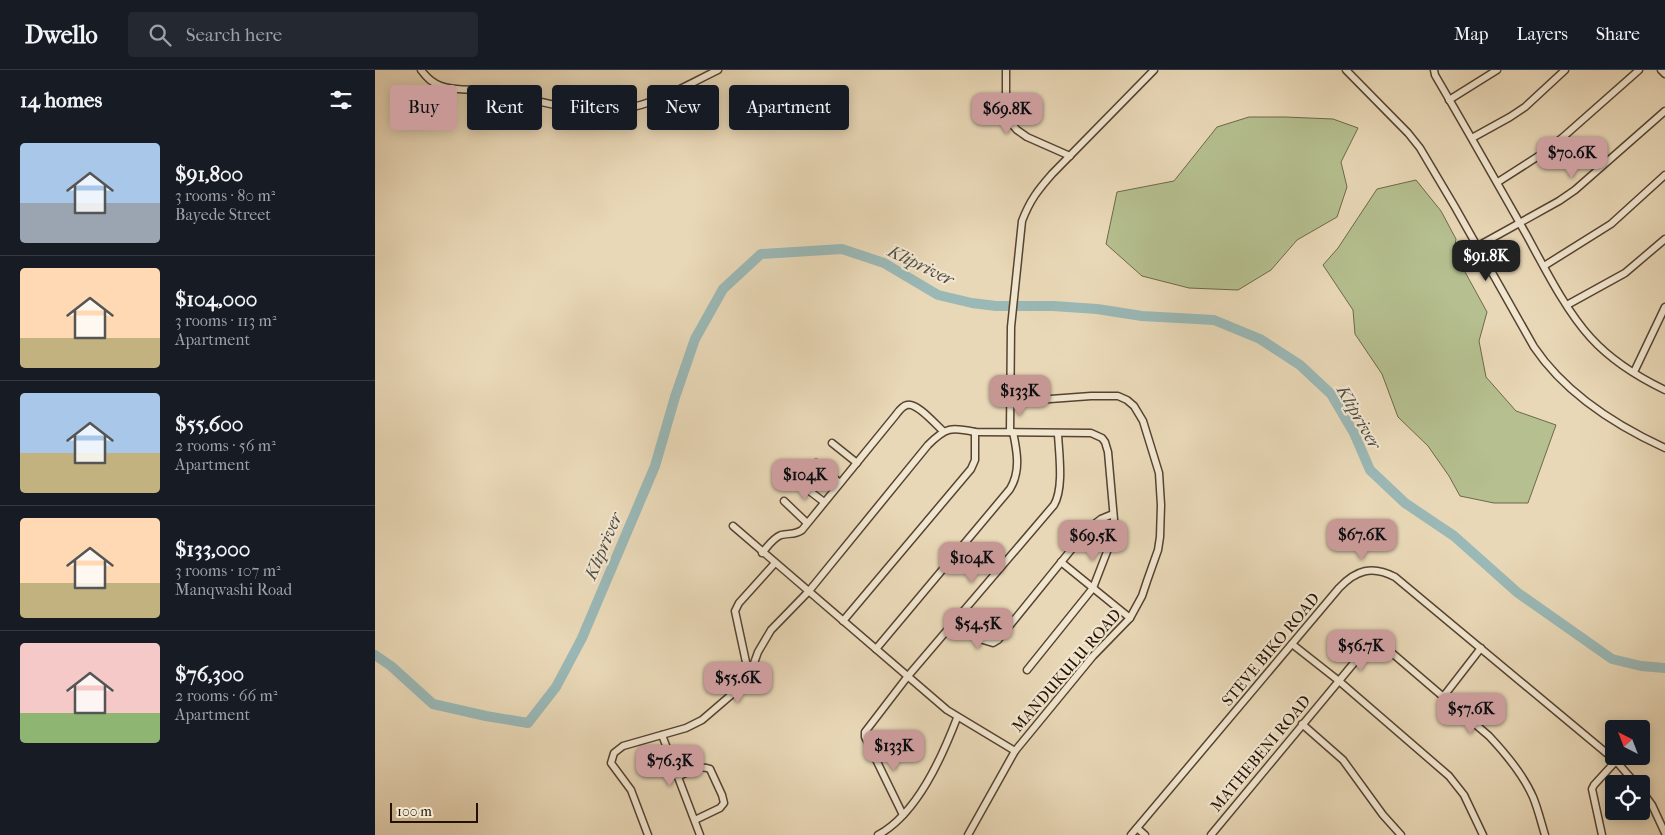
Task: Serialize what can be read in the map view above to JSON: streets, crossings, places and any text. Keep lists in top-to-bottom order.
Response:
{
  "streets": {
    "street": ["STEVE BIKO ROAD", "MANDUKULU ROAD", "MATHEBENI ROAD"]
  },
  "water": ["Klipriver"],
  "scale_bar": "100 m",
  "north": "top left",
  "page": {
    "header": "Dwello",
    "search": "Search here",
    "nav": ["Map", "Layers", "Share"],
    "heading": "14 homes",
    "chip": [
      "Buy",
      "Rent",
      "Filters",
      "New",
      "Apartment"
    ],
    "price": [
      "$69.8K",
      "$70.6K",
      "$91.8K",
      "$133K",
      "$104K",
      "$67.6K",
      "$69.5K",
      "$104K",
      "$54.5K",
      "$56.7K",
      "$55.6K",
      "$57.6K",
      "$133K",
      "$76.3K"
    ],
    "list": [
      {
        "name": "$91,800",
        "note": "3 rooms · 80 m² · Bayede Street"
      },
      {
        "name": "$104,000",
        "note": "3 rooms · 113 m² · Apartment"
      },
      {
        "name": "$55,600",
        "note": "2 rooms · 56 m² · Apartment"
      },
      {
        "name": "$133,000",
        "note": "3 rooms · 107 m² · Manqwashi Road"
      },
      {
        "name": "$76,300",
        "note": "2 rooms · 66 m² · Apartment"
      }
    ],
    "scale": "100 m"
  }
}
